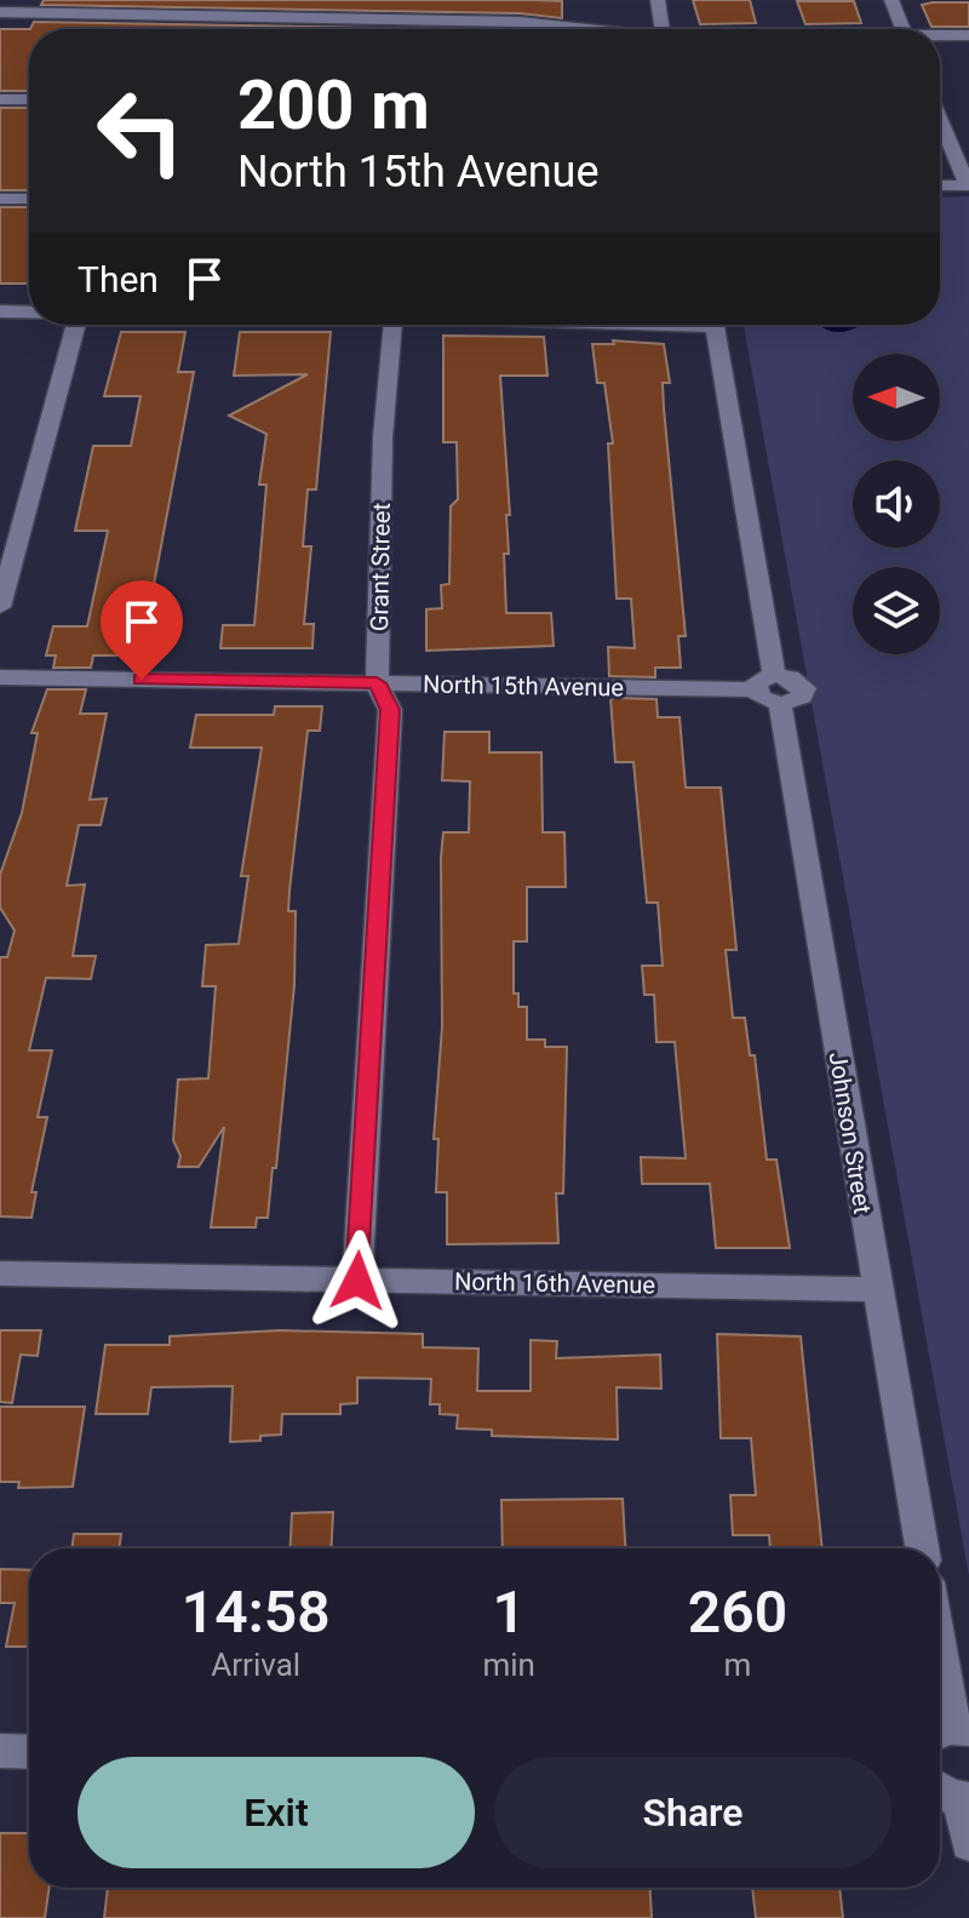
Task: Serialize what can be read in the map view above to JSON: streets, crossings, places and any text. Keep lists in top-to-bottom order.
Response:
{
  "streets": {
    "street": [
      "Grant Street",
      "North 15th Avenue",
      "Johnson Street",
      "North 16th Avenue"
    ]
  },
  "crossings": [
    ["Grant Street", "North 15th Avenue"],
    ["Grant Street", "North 16th Avenue"],
    ["North 15th Avenue", "Johnson Street"],
    ["Johnson Street", "North 16th Avenue"]
  ],
  "north": "left",
  "page": {
    "turn": ["200 m", "North 15th Avenue"],
    "then": "Then",
    "eta": [
      "14:58",
      "Arrival",
      "1",
      "min",
      "260",
      "m"
    ],
    "buttons": ["Exit", "Share"]
  }
}
